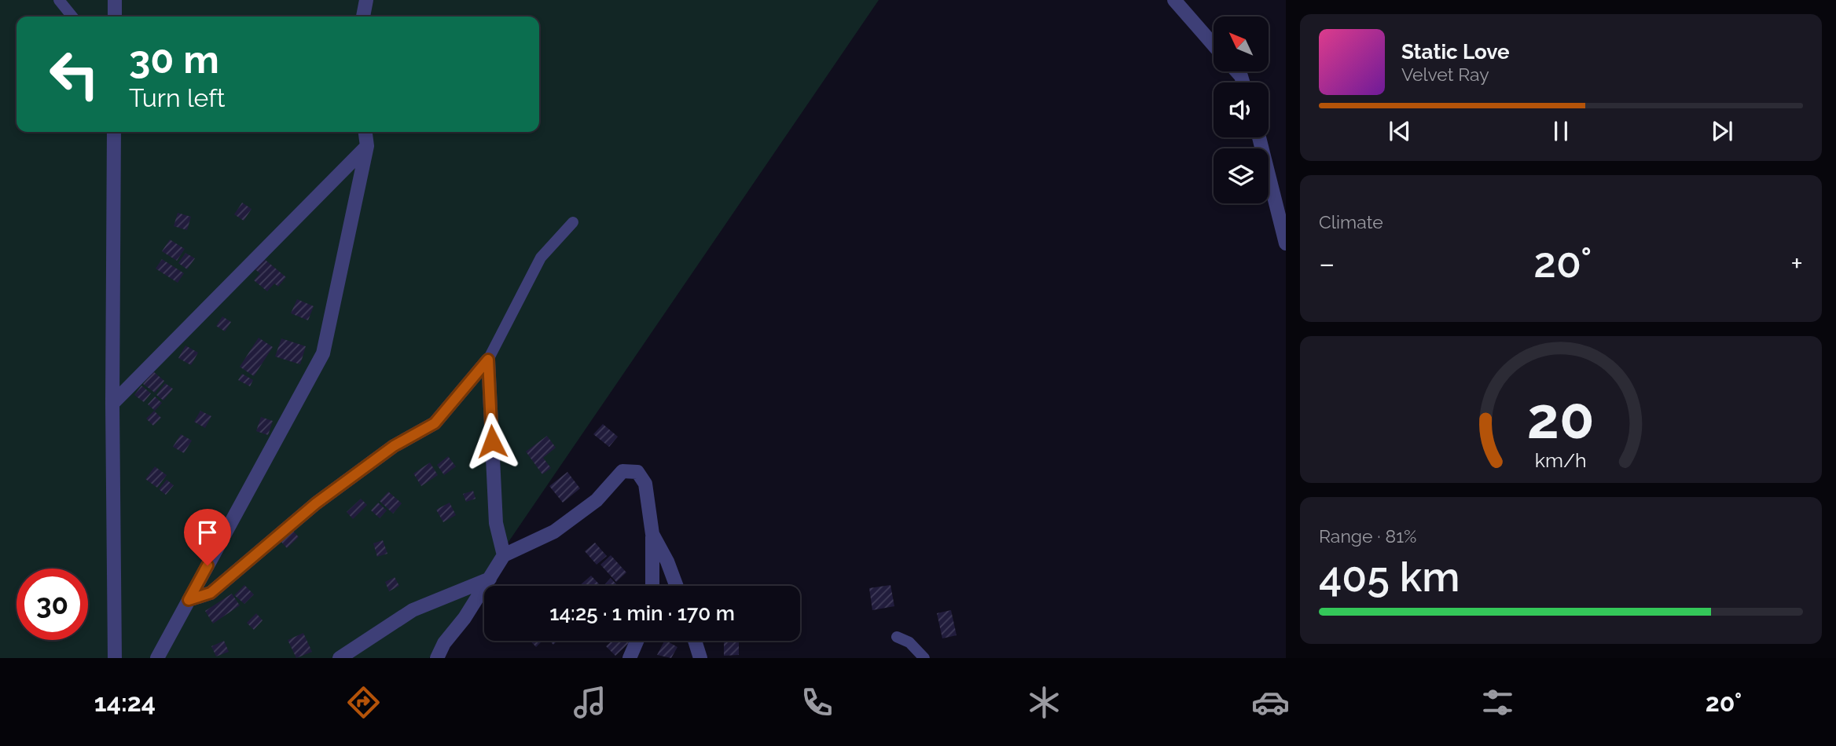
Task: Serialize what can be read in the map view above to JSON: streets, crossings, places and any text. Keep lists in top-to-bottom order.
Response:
{
  "north": "top left",
  "page": {
    "turn": ["30 m", "Turn left"],
    "song": ["Static Love", "Velvet Ray"],
    "tile": [
      "Climate",
      ["Range · 81%", "405 km"]
    ],
    "heat": ["−", "20°", "+"],
    "limit": "30",
    "trip": "14:25 · 1 min · 170 m",
    "tabs": ["14:24", "20°"],
    "gauge": ["20", "km/h"]
  }
}
